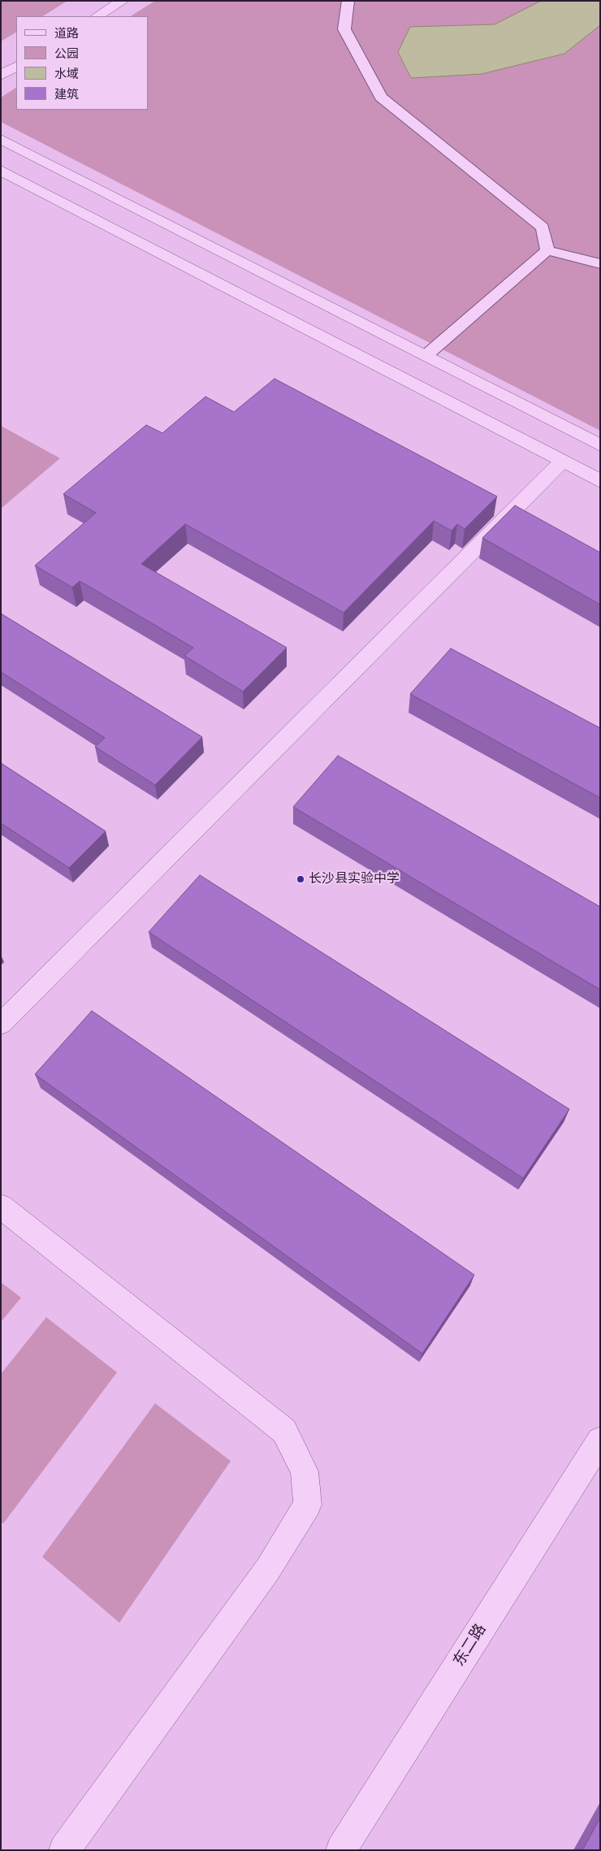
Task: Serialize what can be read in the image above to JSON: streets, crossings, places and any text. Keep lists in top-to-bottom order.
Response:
{
  "streets": {
    "street": ["东二路"]
  },
  "places": ["长沙县实验中学"],
  "legend": [
    "道路",
    "公园",
    "水域",
    "建筑"
  ]
}
